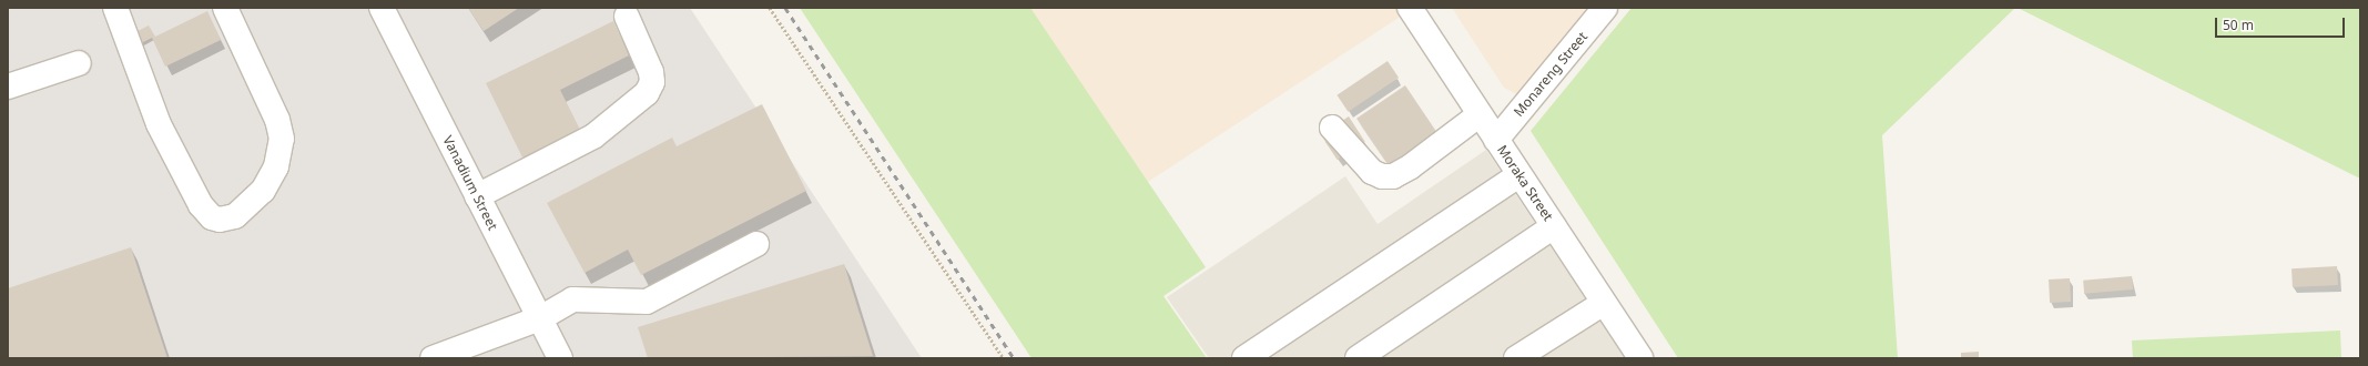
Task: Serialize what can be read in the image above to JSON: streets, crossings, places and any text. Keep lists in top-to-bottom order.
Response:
{
  "streets": {
    "street": ["Monareng Street", "Vanadium Street", "Moraka Street"]
  },
  "crossings": [
    ["Monareng Street", "Moraka Street"]
  ],
  "scale_bar": "50 m"
}
